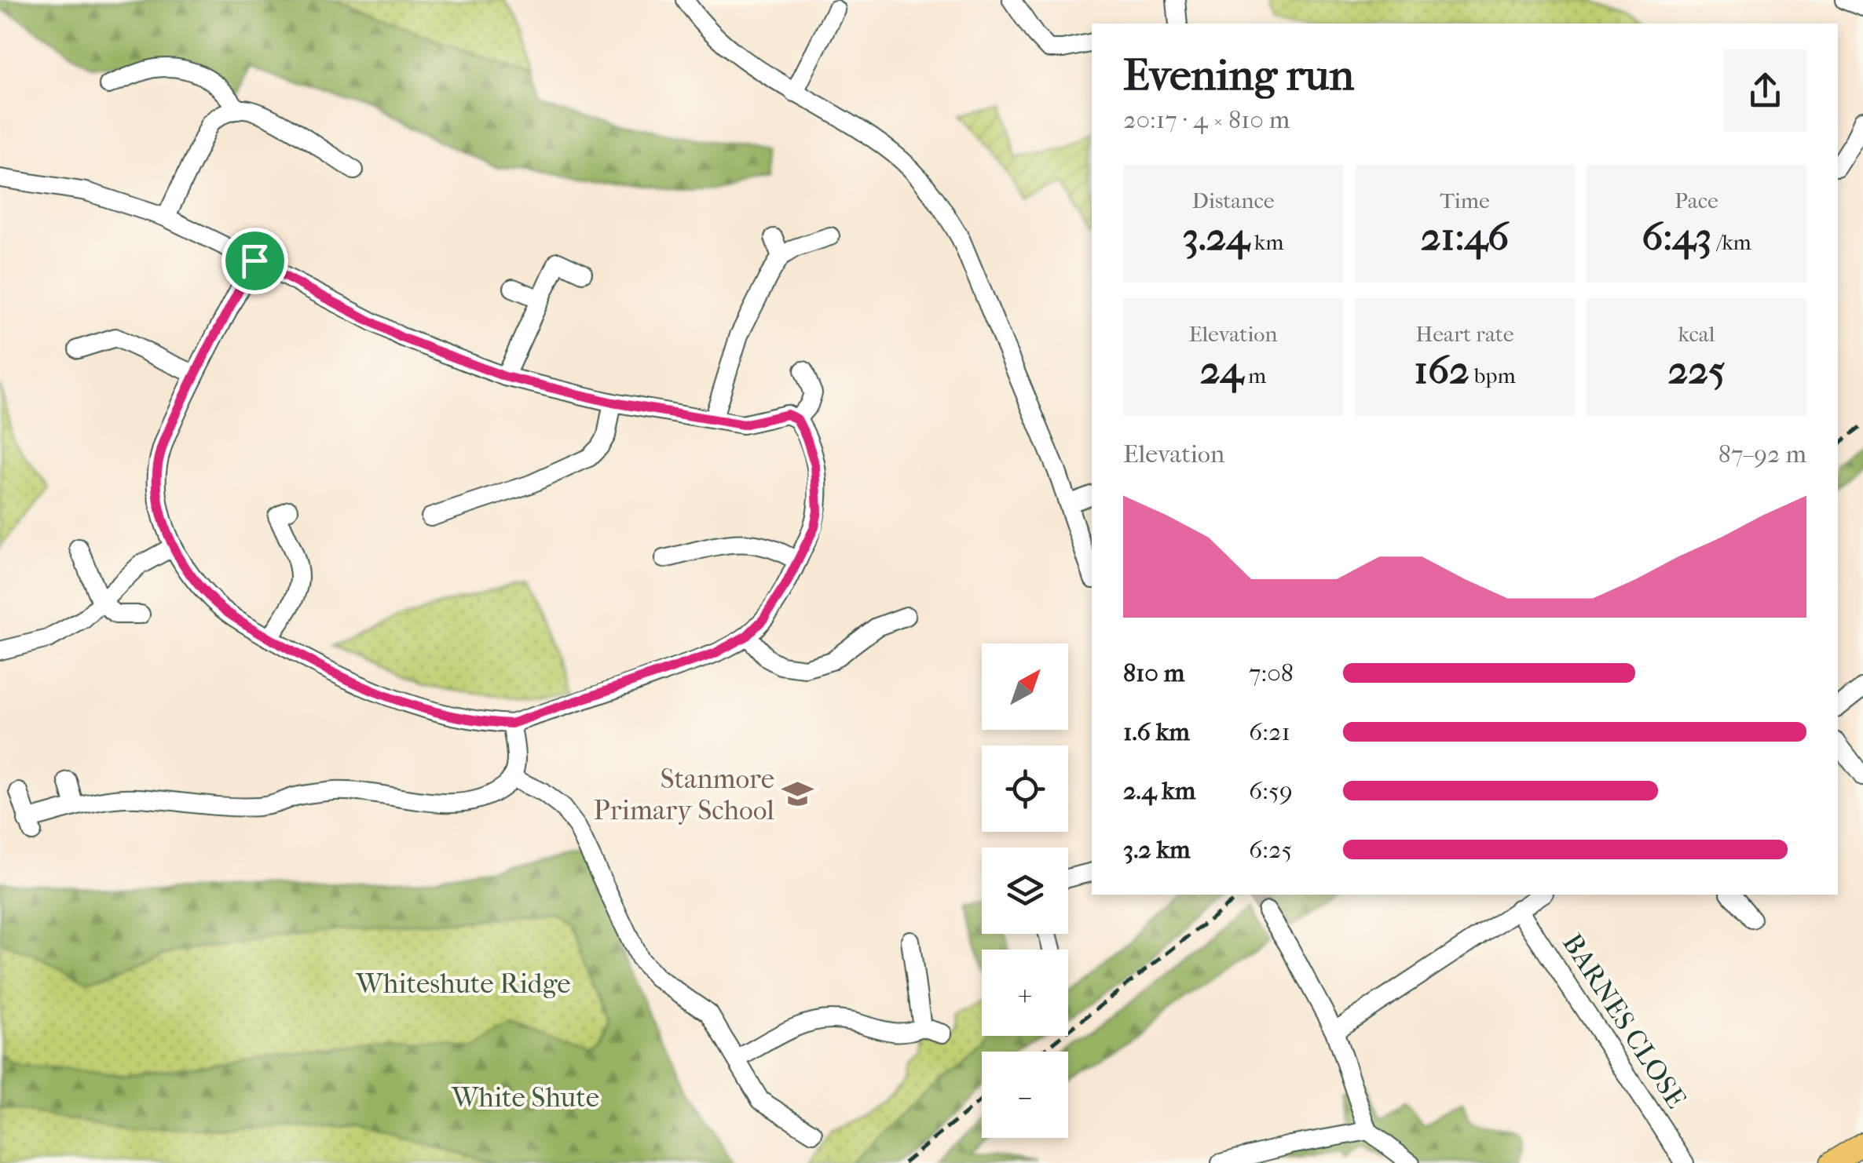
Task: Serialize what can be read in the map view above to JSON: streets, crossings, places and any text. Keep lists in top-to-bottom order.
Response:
{
  "streets": {
    "street": ["BARNES CLOSE"]
  },
  "parks": ["Whiteshute Ridge", "White Shute"],
  "places": {
    "school or university": ["Stanmore Primary School"]
  },
  "north": "top right",
  "page": {
    "heading": ["Evening run", "20:17 · 4 × 810 m"],
    "stats": [
      ["Distance", "3.24 km"],
      ["Time", "21:46"],
      ["Pace", "6:43 /km"],
      ["Elevation", "24 m"],
      ["Heart rate", "162 bpm"],
      ["kcal", "225"]
    ],
    "chart": ["Elevation", "87–92 m"],
    "map_buttons": ["+", "−"],
    "list": [
      {
        "name": "810 m",
        "note": "7:08"
      },
      {
        "name": "1.6 km",
        "note": "6:21"
      },
      {
        "name": "2.4 km",
        "note": "6:59"
      },
      {
        "name": "3.2 km",
        "note": "6:25"
      }
    ]
  }
}
